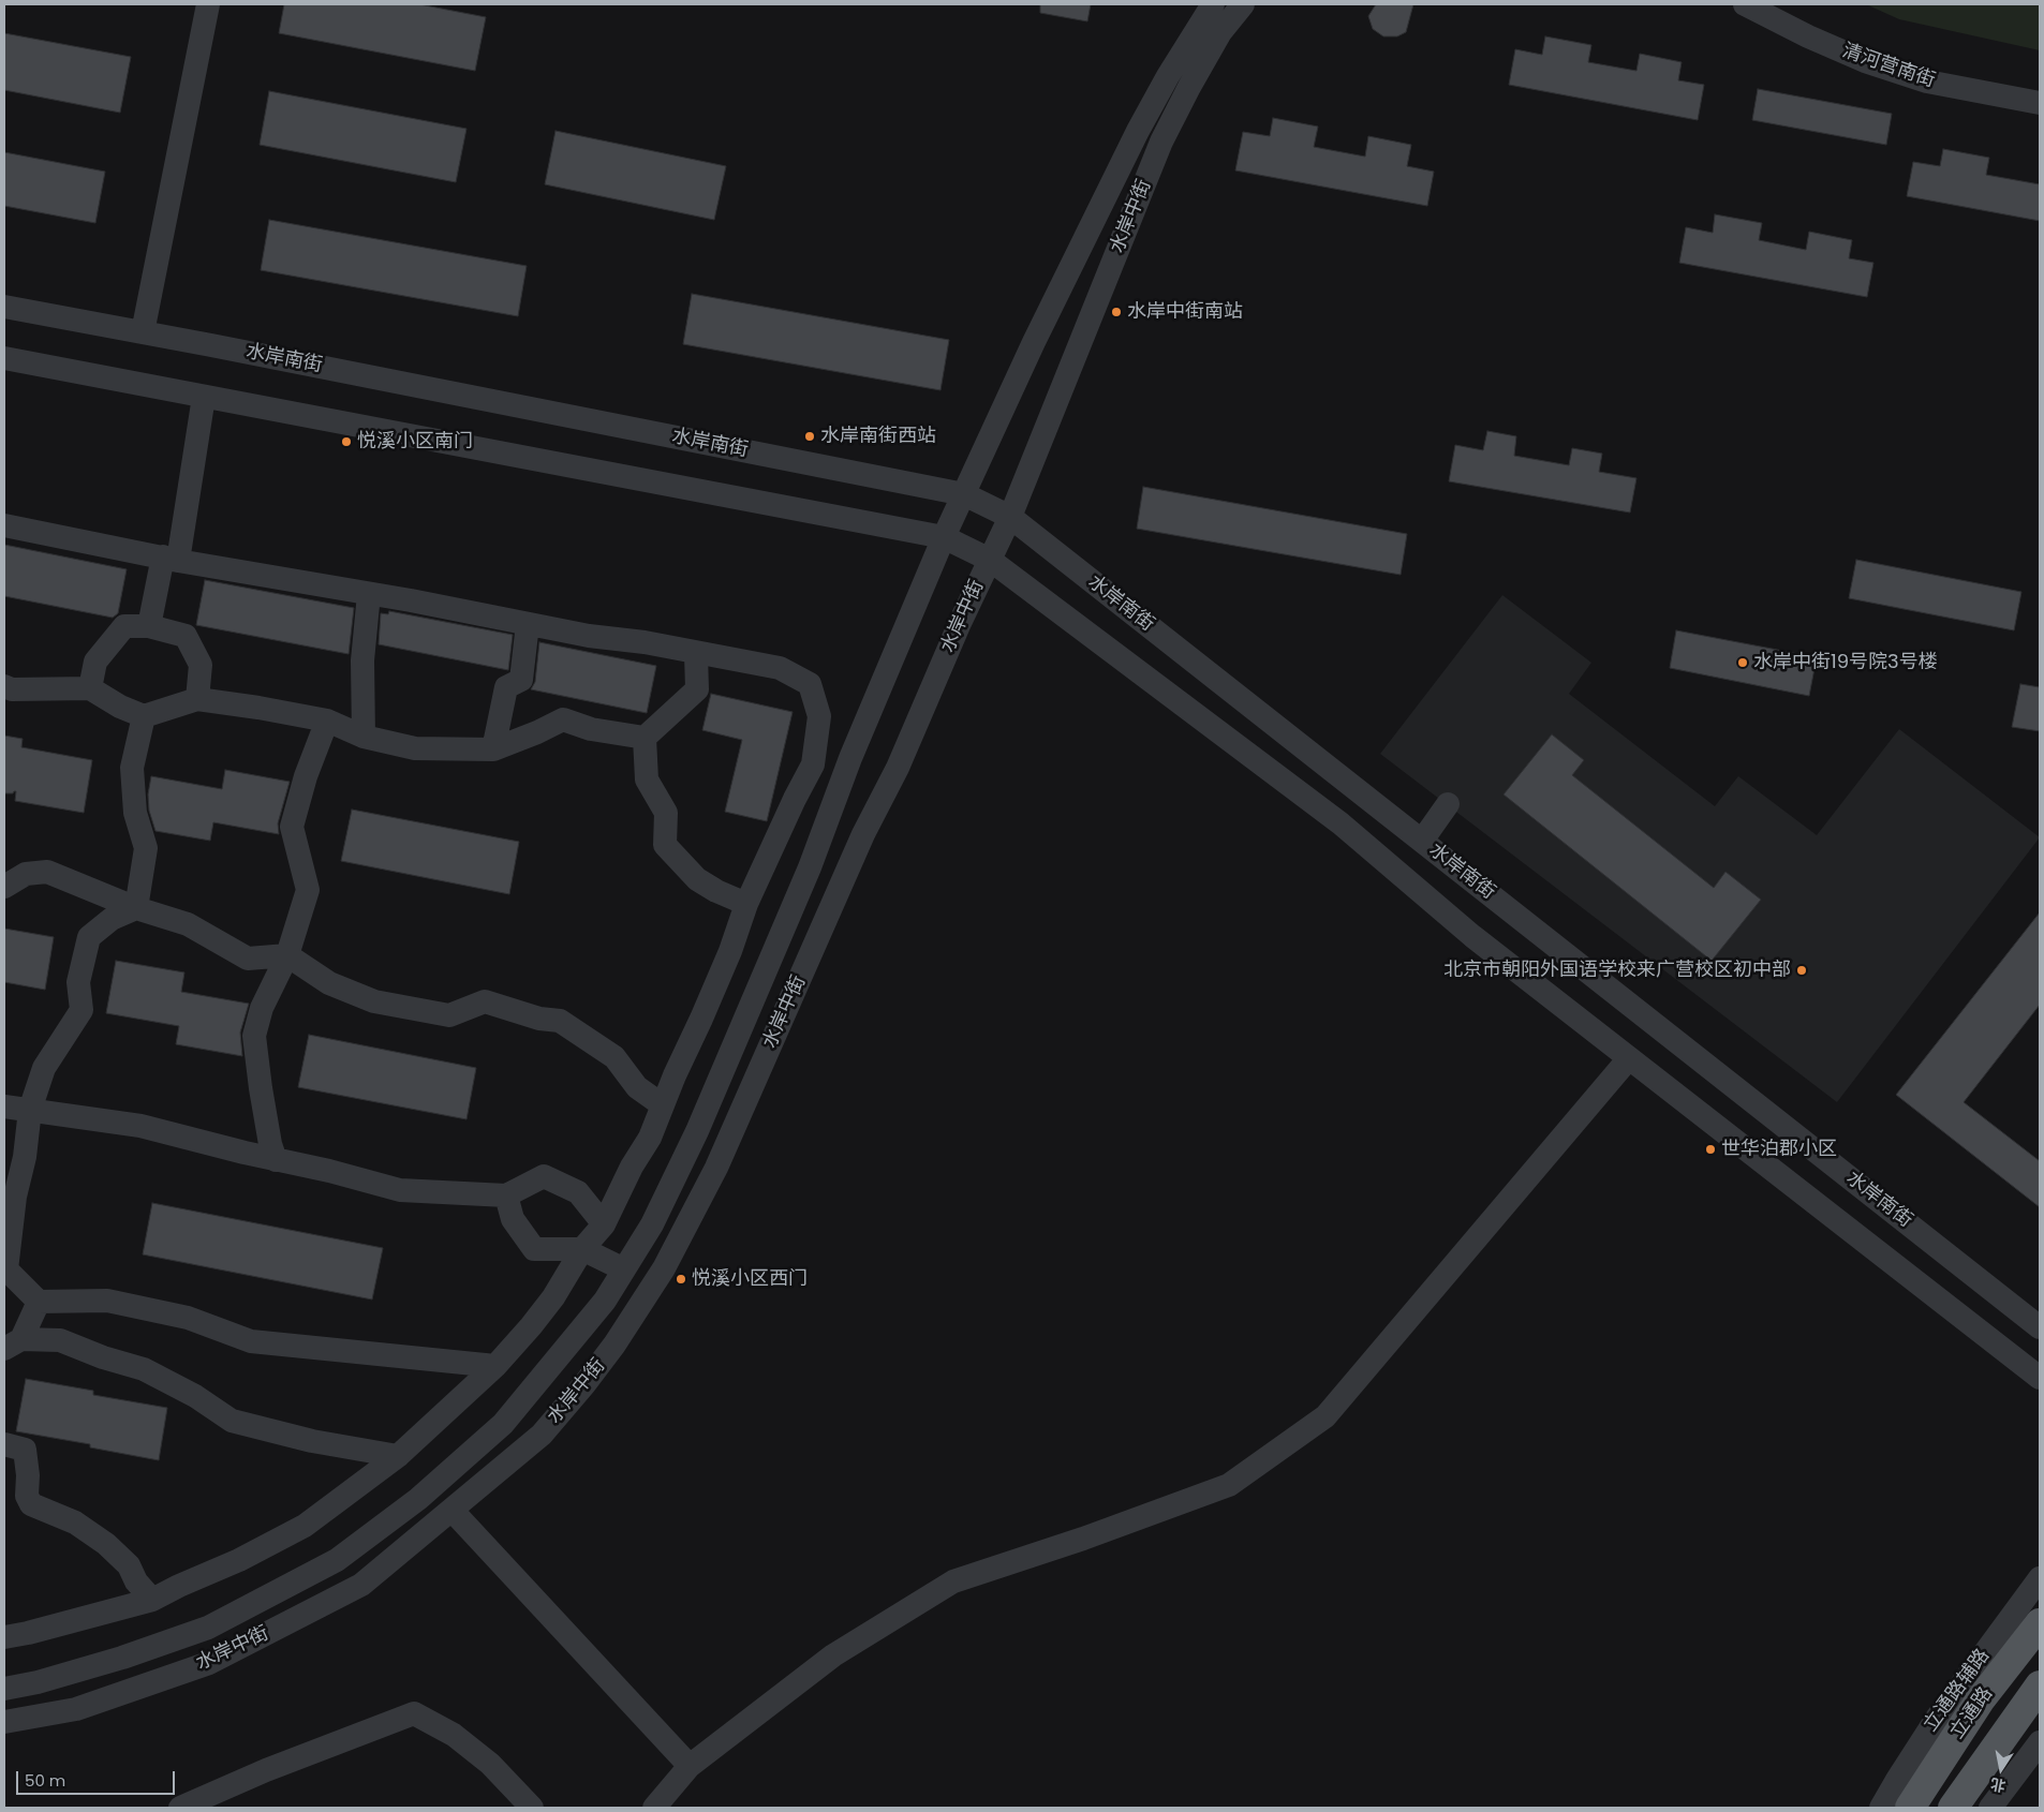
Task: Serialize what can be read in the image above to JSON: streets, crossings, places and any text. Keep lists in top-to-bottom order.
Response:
{
  "streets": {
    "main road": ["立通路"],
    "street": [
      "清河营南街",
      "水岸中街",
      "水岸南街",
      "立通路辅路"
    ]
  },
  "crossings": [
    ["水岸中街", "水岸南街"]
  ],
  "places": [
    "水岸中街南站",
    "水岸南街西站",
    "悦溪小区南门",
    "水岸中街19号院3号楼",
    "北京市朝阳外国语学校来广营校区初中部",
    "世华泊郡小区",
    "悦溪小区西门"
  ],
  "scale_bar": "50 m",
  "north": "bottom"
}
